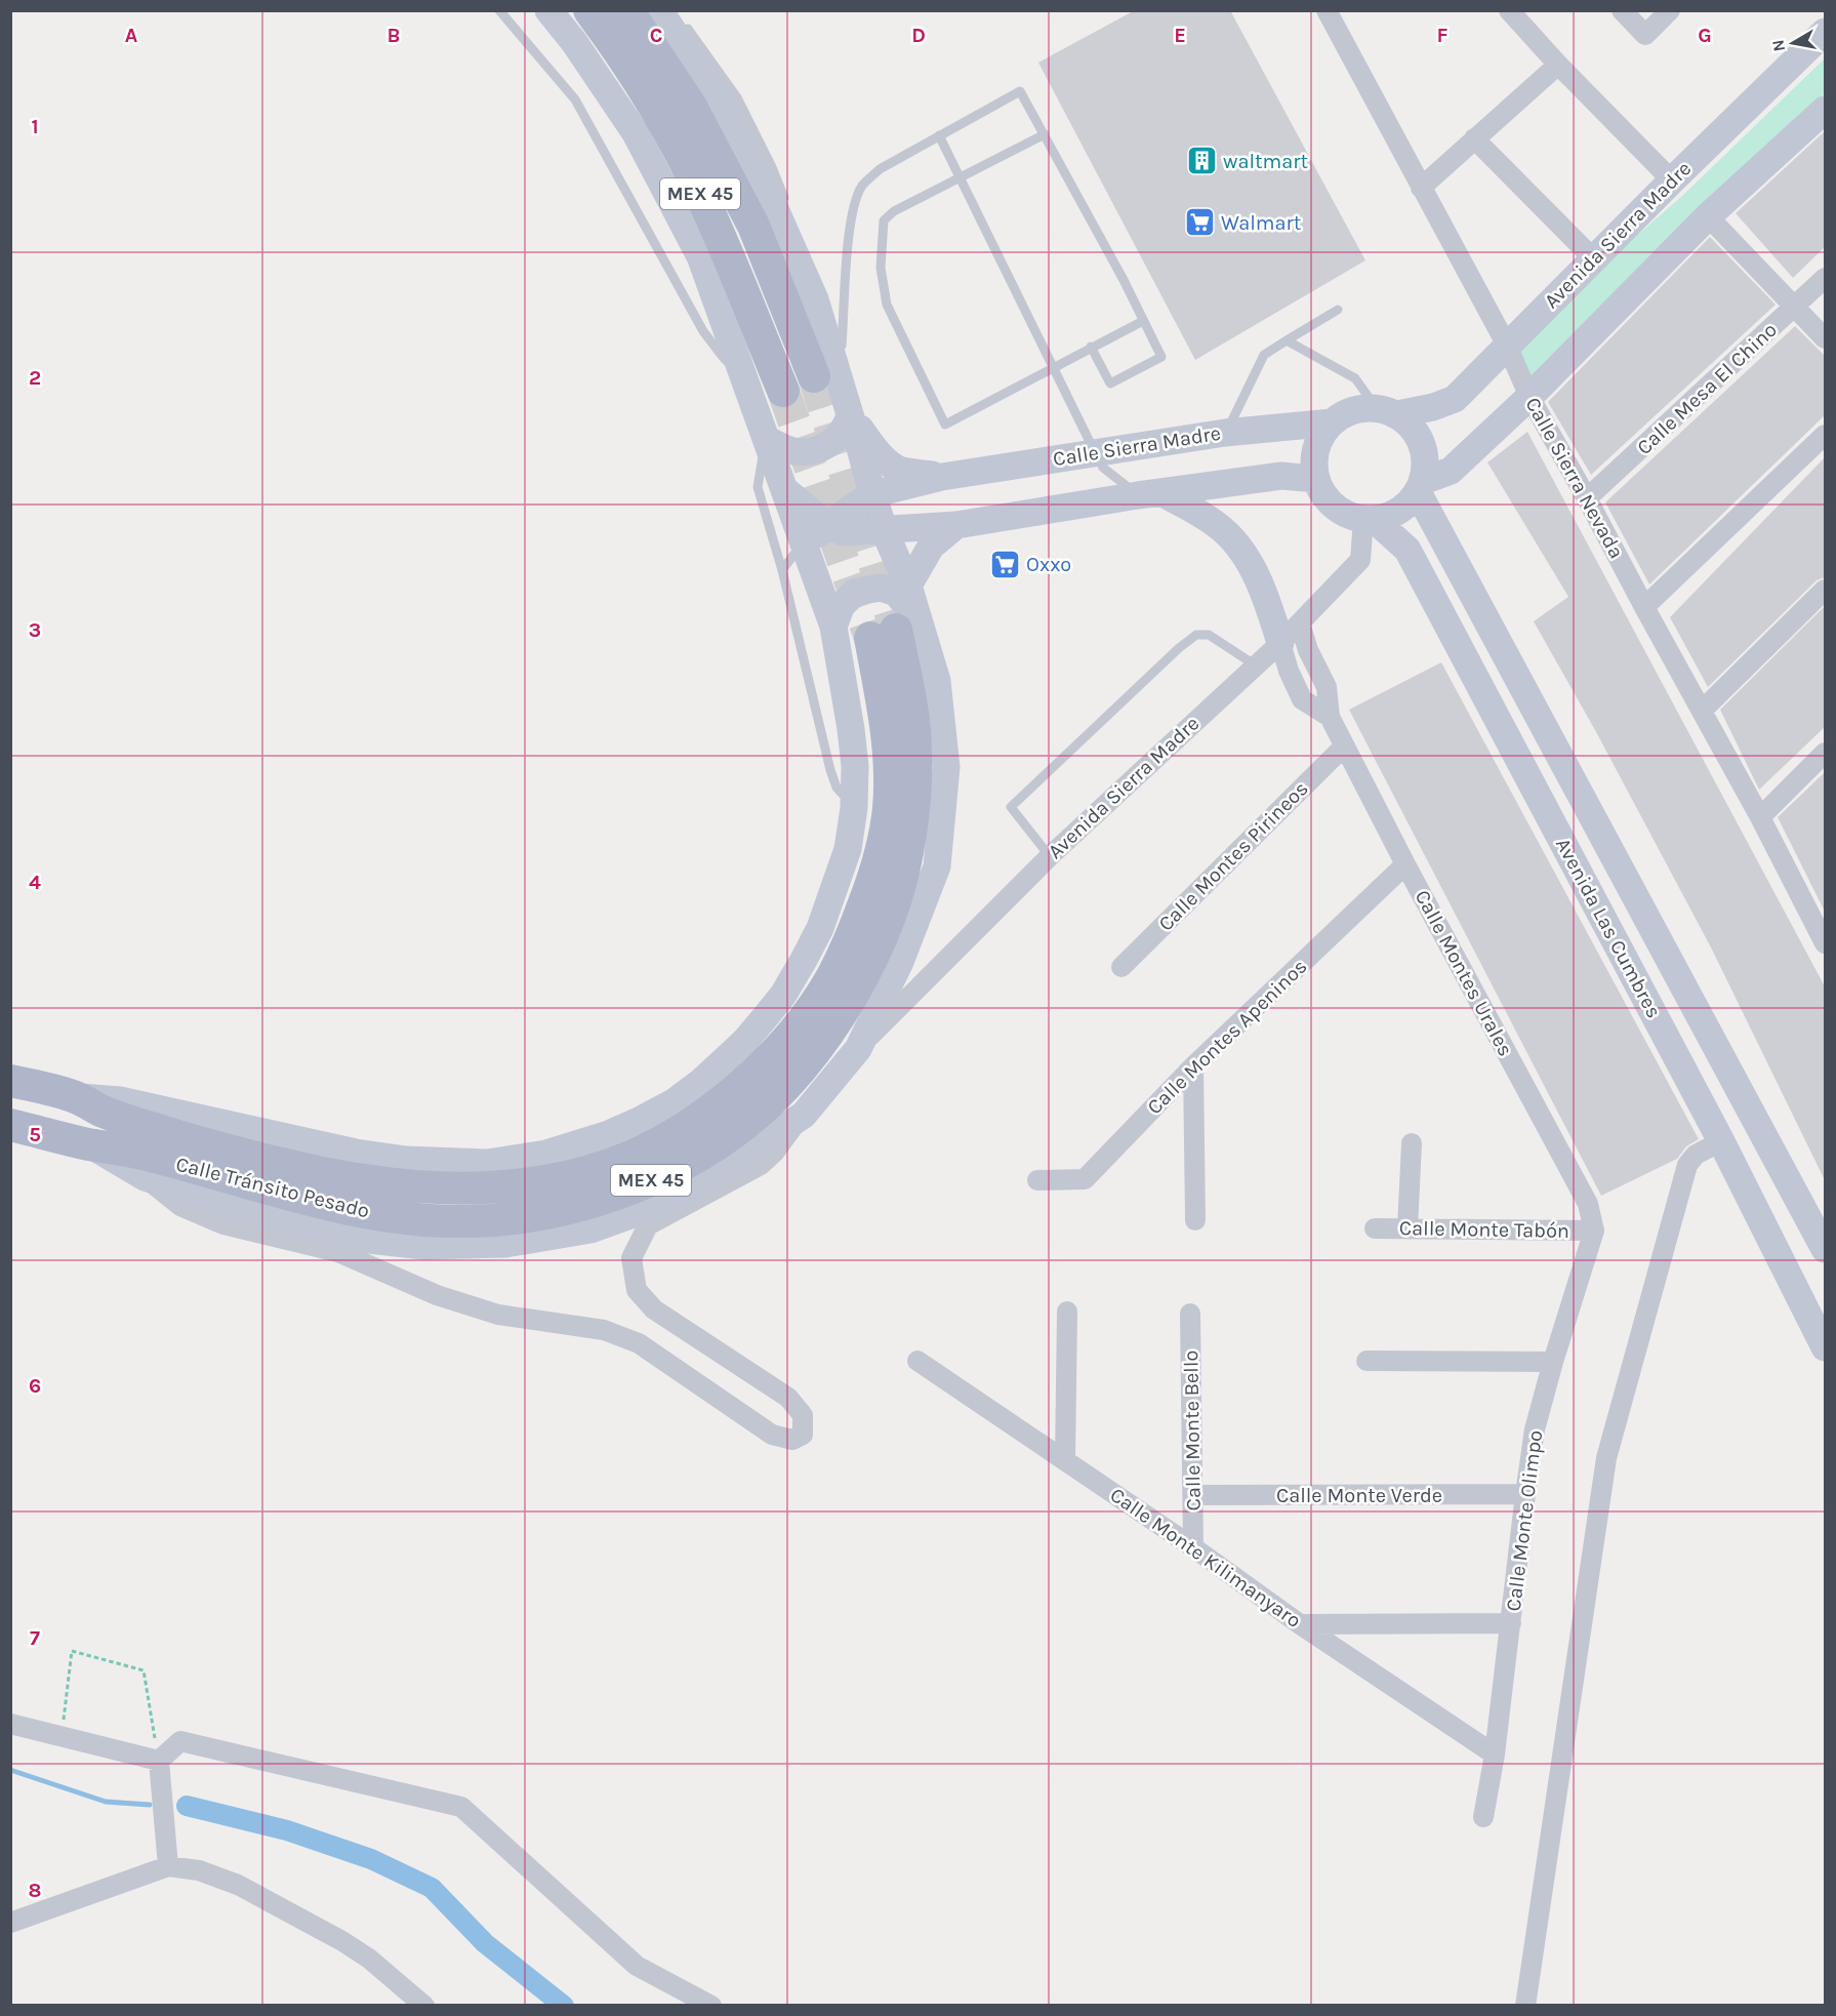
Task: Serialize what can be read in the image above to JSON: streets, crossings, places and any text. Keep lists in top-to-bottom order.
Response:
{
  "streets": {
    "main road": ["MEX 45", "Calle Tránsito Pesado"],
    "street": [
      "Avenida Sierra Madre",
      "Calle Mesa El Chino",
      "Calle Sierra Madre",
      "Calle Sierra Nevada",
      "Calle Montes Pirineos",
      "Avenida Las Cumbres",
      "Calle Montes Urales",
      "Calle Montes Apeninos",
      "Calle Monte Tabón",
      "Calle Monte Bello",
      "Calle Monte Verde",
      "Calle Monte Olimpo",
      "Calle Monte Kilimanyaro"
    ]
  },
  "crossings": [
    ["Avenida Sierra Madre", "Calle Sierra Madre"],
    ["Avenida Sierra Madre", "Calle Sierra Nevada"],
    ["Avenida Sierra Madre", "Avenida Las Cumbres"],
    ["Avenida Sierra Madre", "Calle Montes Urales"],
    ["Calle Mesa El Chino", "Calle Sierra Nevada"],
    ["Calle Sierra Madre", "Avenida Las Cumbres"],
    ["Calle Montes Pirineos", "Calle Montes Urales"],
    ["Calle Montes Urales", "Calle Montes Apeninos"],
    ["Calle Montes Urales", "Calle Monte Tabón"],
    ["Calle Montes Urales", "Calle Monte Olimpo"],
    ["Calle Monte Tabón", "Calle Monte Olimpo"],
    ["Calle Monte Bello", "Calle Monte Verde"],
    ["Calle Monte Bello", "Calle Monte Kilimanyaro"],
    ["Calle Monte Verde", "Calle Monte Olimpo"],
    ["Calle Monte Olimpo", "Calle Monte Kilimanyaro"]
  ],
  "places": {
    "building": ["waltmart"],
    "supermarket": ["Walmart", "Oxxo"]
  },
  "north": "left",
  "grid": {
    "columns": [
      "A",
      "B",
      "C",
      "D",
      "E",
      "F",
      "G"
    ],
    "rows": [
      "1",
      "2",
      "3",
      "4",
      "5",
      "6",
      "7",
      "8"
    ]
  }
}
